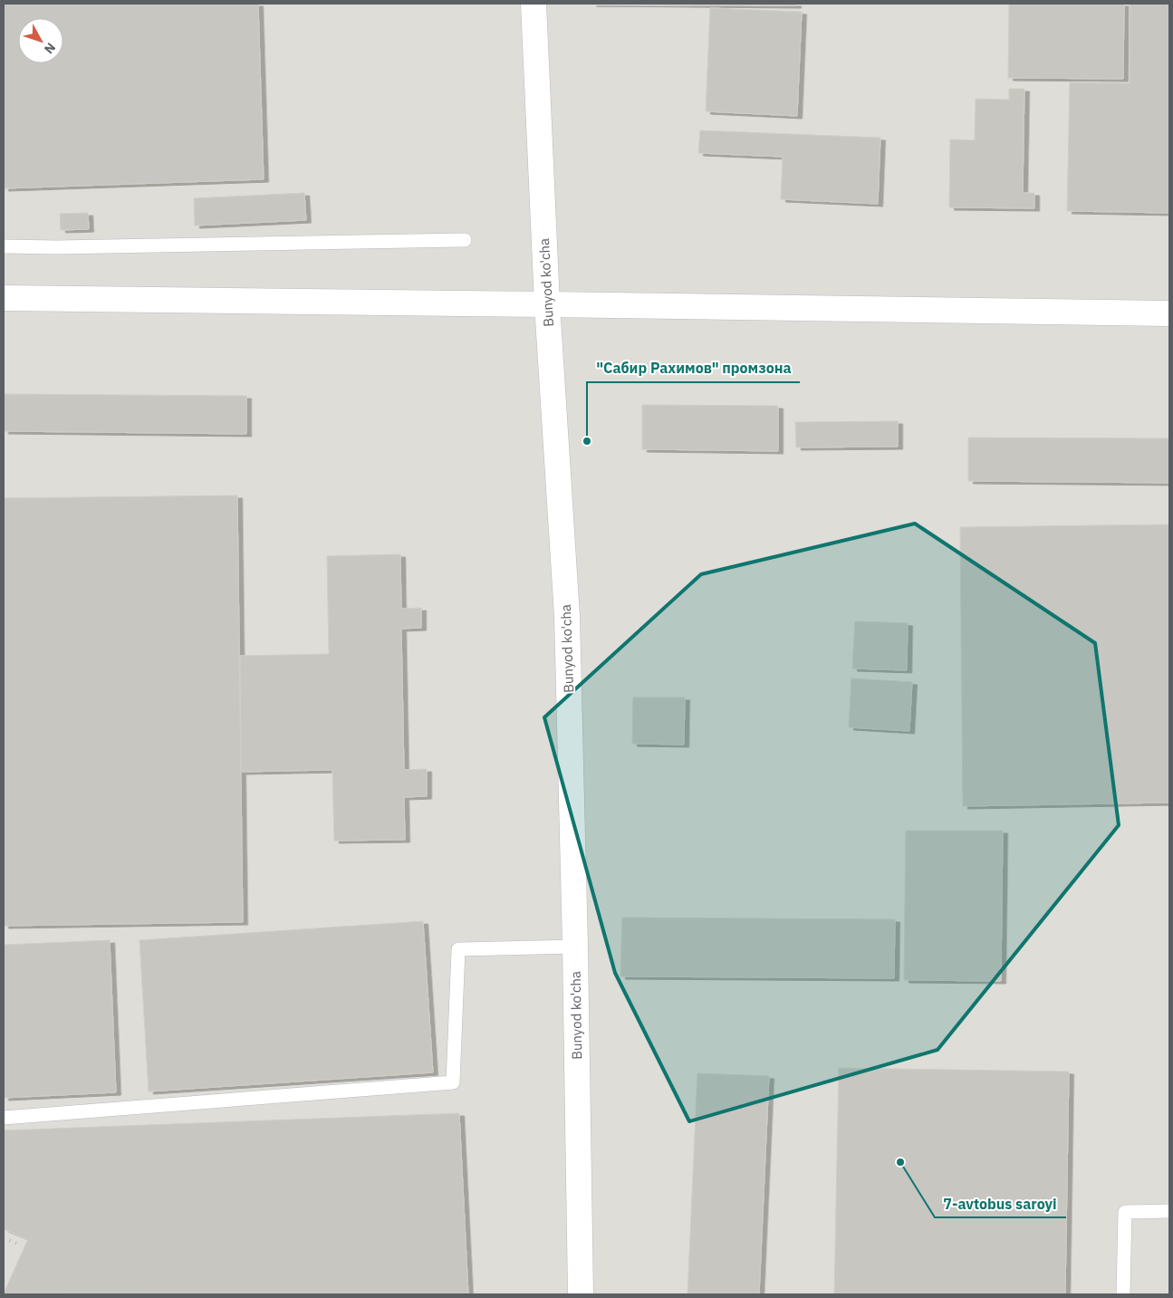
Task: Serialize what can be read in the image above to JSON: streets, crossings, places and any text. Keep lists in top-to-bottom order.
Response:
{
  "streets": {
    "street": ["Bunyod ko'cha"]
  },
  "places": ["\"Сабир Рахимов\" промзона", "7-avtobus saroyi"],
  "north": "bottom right"
}
